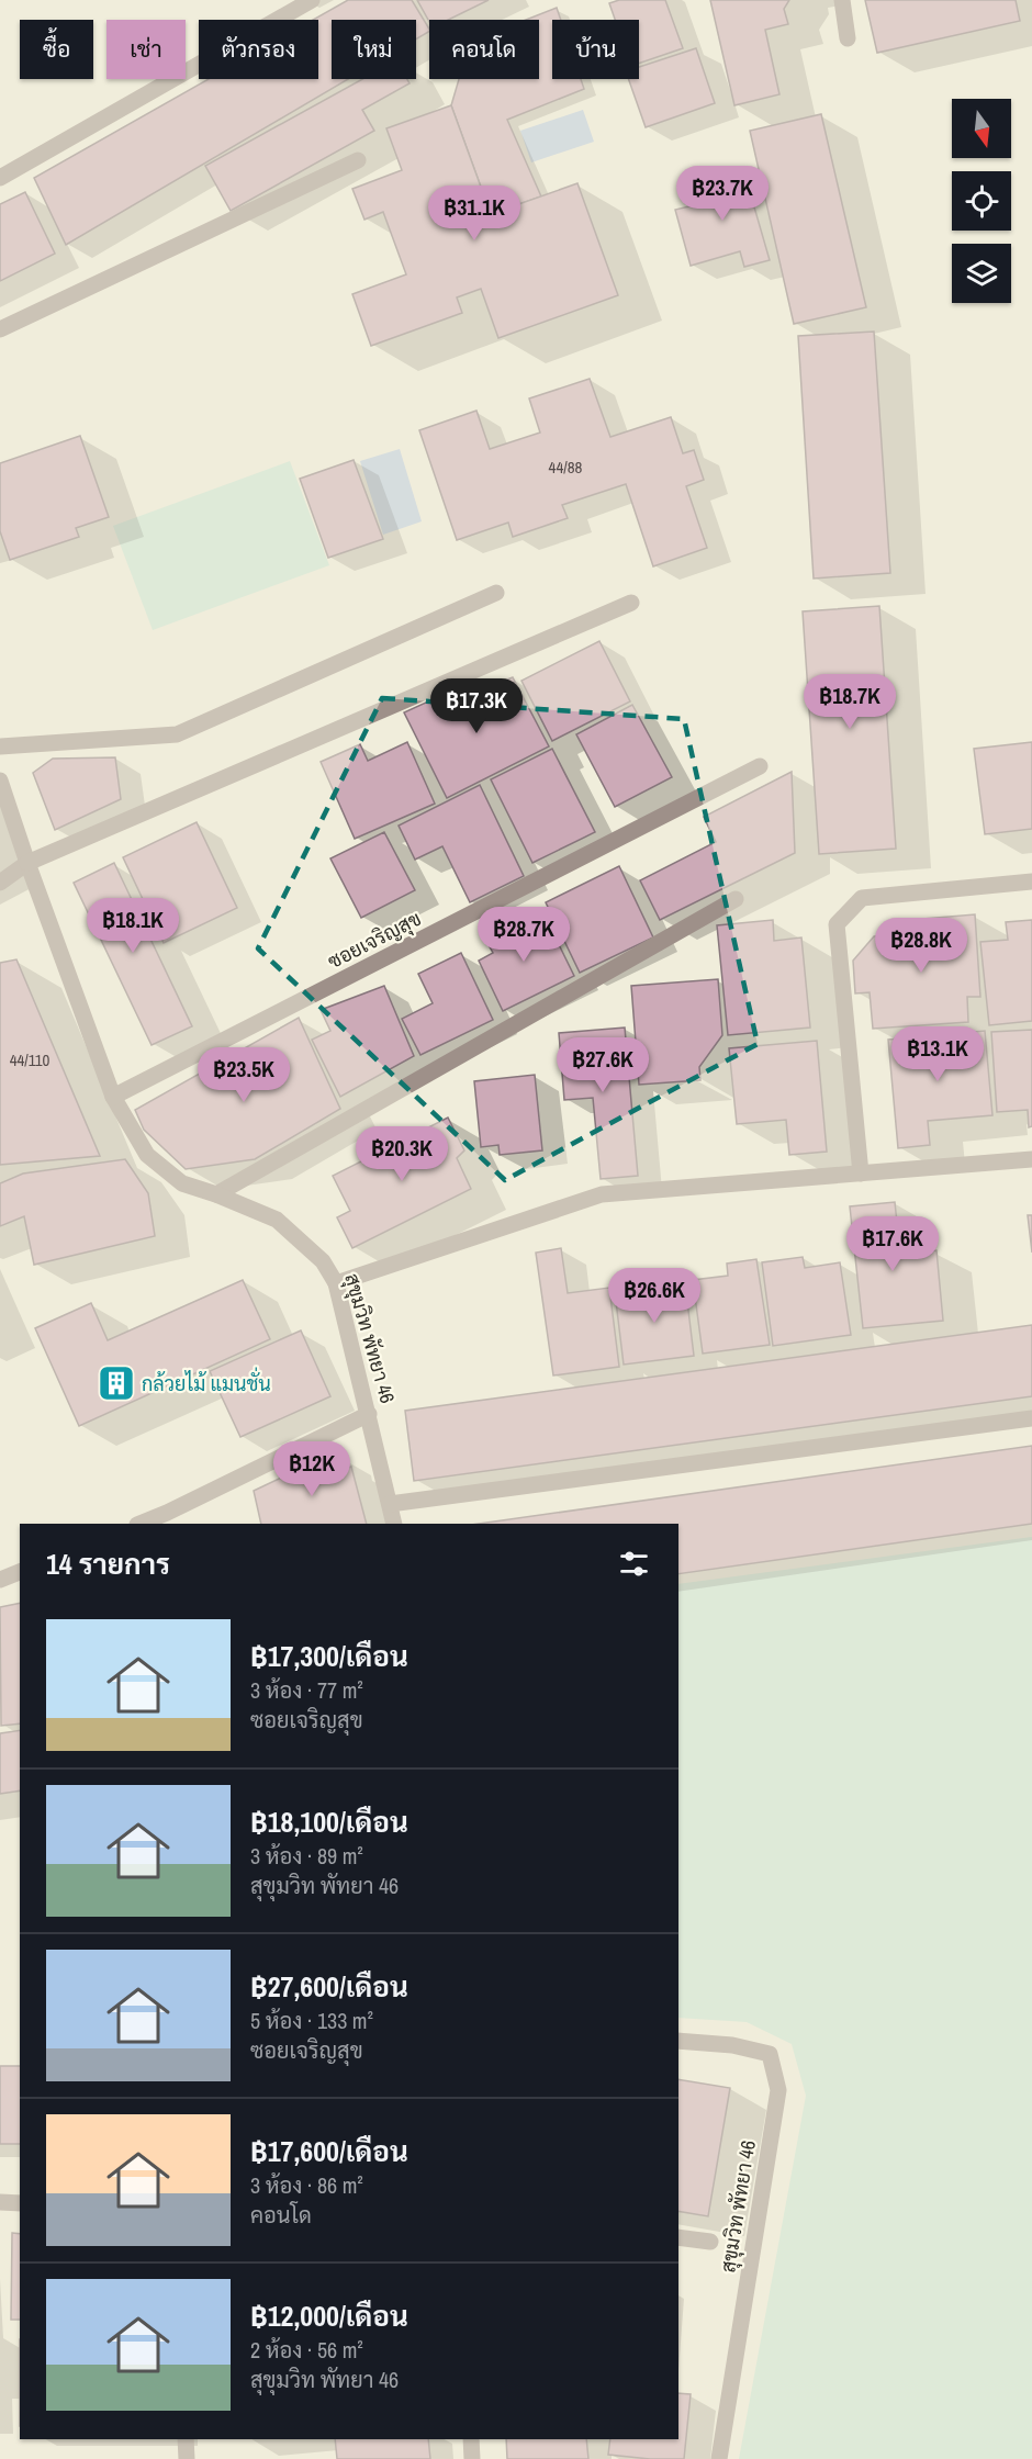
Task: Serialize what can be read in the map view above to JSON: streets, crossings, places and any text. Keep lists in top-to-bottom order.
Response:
{
  "streets": {
    "street": ["ซอยเจริญสุข", "สุขุมวิท พัทยา 46"]
  },
  "crossings": [
    ["ซอยเจริญสุข", "สุขุมวิท พัทยา 46"]
  ],
  "places": {
    "building": ["กล้วยไม้ แมนชั่น"]
  },
  "house_numbers": ["44/88", "44/110"],
  "north": "bottom",
  "page": {
    "chip": [
      "ซื้อ",
      "เช่า",
      "ตัวกรอง",
      "ใหม่",
      "คอนโด",
      "บ้าน"
    ],
    "price": [
      "฿23.7K",
      "฿31.1K",
      "฿18.7K",
      "฿17.3K",
      "฿18.1K",
      "฿28.7K",
      "฿28.8K",
      "฿13.1K",
      "฿27.6K",
      "฿23.5K",
      "฿20.3K",
      "฿17.6K",
      "฿26.6K",
      "฿12K"
    ],
    "heading": "14 รายการ",
    "list": [
      {
        "name": "฿17,300/เดือน",
        "note": "3 ห้อง · 77 m² · ซอยเจริญสุข"
      },
      {
        "name": "฿18,100/เดือน",
        "note": "3 ห้อง · 89 m² · สุขุมวิท พัทยา 46"
      },
      {
        "name": "฿27,600/เดือน",
        "note": "5 ห้อง · 133 m² · ซอยเจริญสุข"
      },
      {
        "name": "฿17,600/เดือน",
        "note": "3 ห้อง · 86 m² · คอนโด"
      },
      {
        "name": "฿12,000/เดือน",
        "note": "2 ห้อง · 56 m² · สุขุมวิท พัทยา 46"
      }
    ]
  }
}
